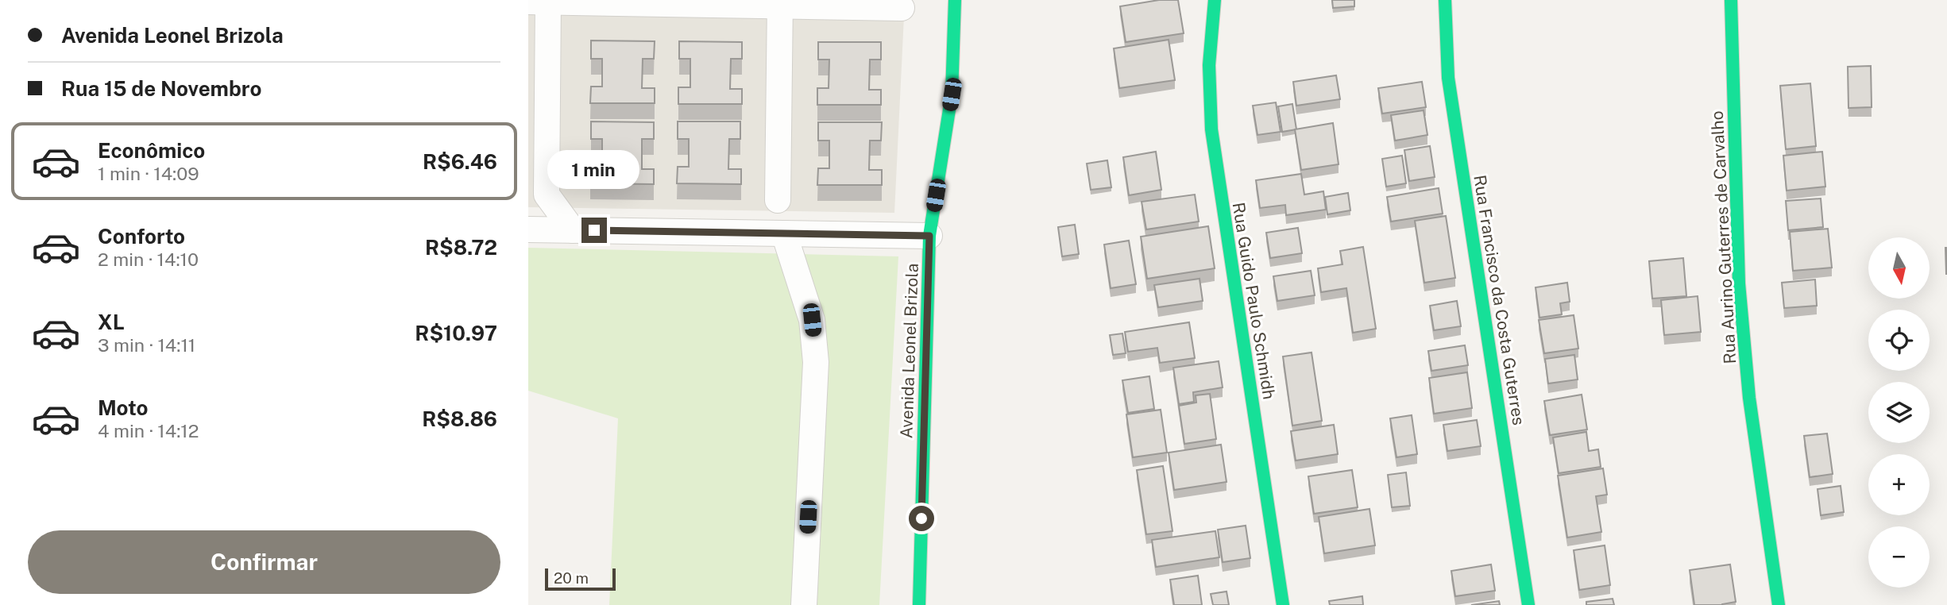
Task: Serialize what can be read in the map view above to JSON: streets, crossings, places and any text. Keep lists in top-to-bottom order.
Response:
{
  "streets": {
    "street": [
      "Rua Aurino Guterres de Carvalho",
      "Rua Francisco da Costa Guterres",
      "Rua Guido Paulo Schmidh",
      "Avenida Leonel Brizola"
    ]
  },
  "scale_bar": "20 m",
  "north": "bottom",
  "page": {
    "banner": ["Avenida Leonel Brizola", "Rua 15 de Novembro"],
    "list": [
      {
        "name": "Econômico",
        "note": "1 min · 14:09",
        "value": "R$6.46"
      },
      {
        "name": "Conforto",
        "note": "2 min · 14:10",
        "value": "R$8.72"
      },
      {
        "name": "XL",
        "note": "3 min · 14:11",
        "value": "R$10.97"
      },
      {
        "name": "Moto",
        "note": "4 min · 14:12",
        "value": "R$8.86"
      }
    ],
    "bubble": "1 min",
    "map_buttons": ["+", "−"],
    "buttons": "Confirmar",
    "scale": "20 m"
  }
}
